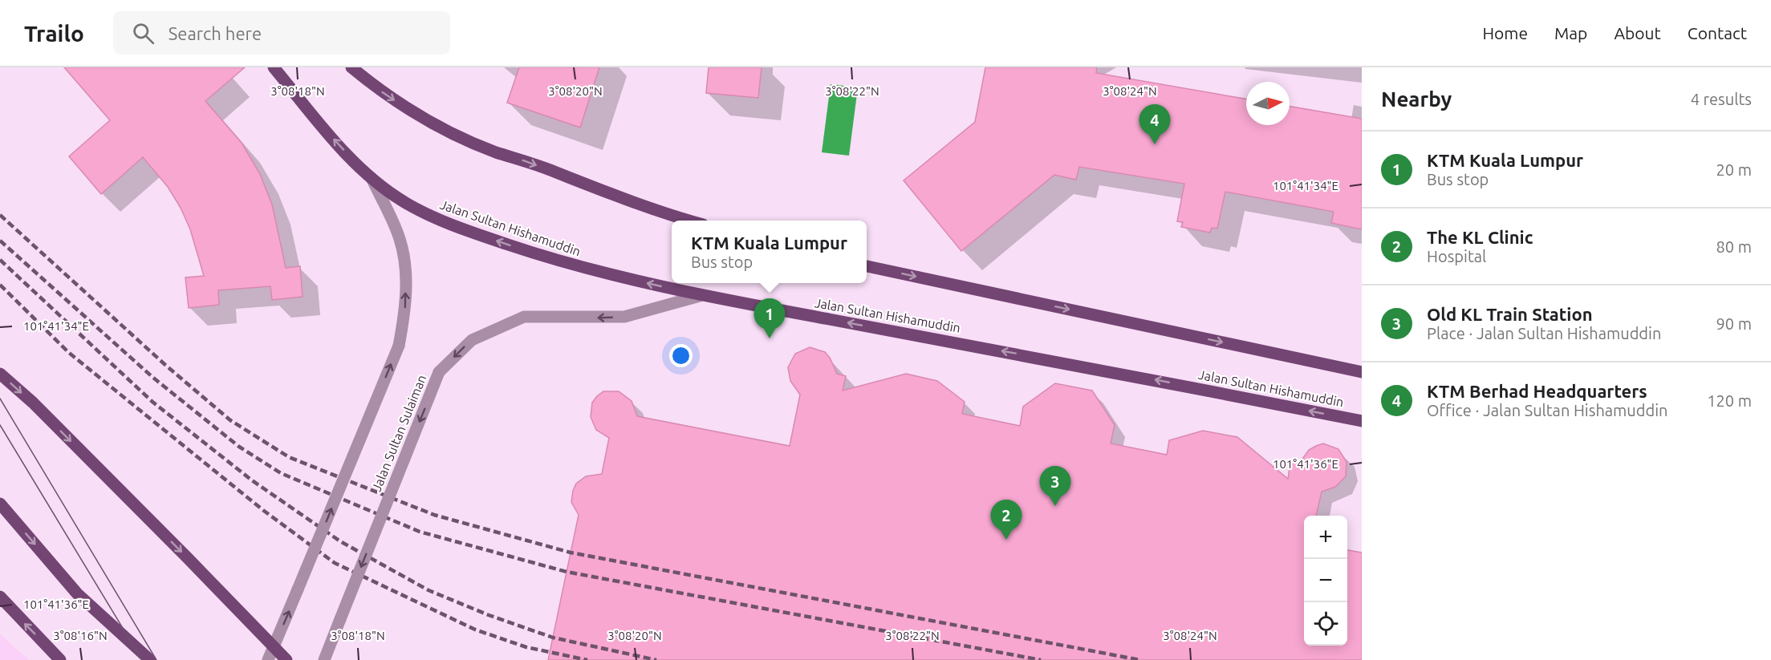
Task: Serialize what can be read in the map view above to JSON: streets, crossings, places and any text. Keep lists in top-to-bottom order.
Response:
{
  "streets": {
    "main road": ["Jalan Sultan Hishamuddin"],
    "street": ["Jalan Sultan Sulaiman"]
  },
  "crossings": [
    ["Jalan Sultan Hishamuddin", "Jalan Sultan Sulaiman"]
  ],
  "one_way": ["Jalan Sultan Sulaiman"],
  "north": "right",
  "page": {
    "header": "Trailo",
    "search": "Search here",
    "nav": [
      "Home",
      "Map",
      "About",
      "Contact"
    ],
    "heading": ["Nearby", "4 results"],
    "pins": [
      "4",
      "1",
      "3",
      "2"
    ],
    "list": [
      {
        "mark": "1",
        "name": "KTM Kuala Lumpur",
        "note": "Bus stop",
        "value": "20 m"
      },
      {
        "mark": "2",
        "name": "The KL Clinic",
        "note": "Hospital",
        "value": "80 m"
      },
      {
        "mark": "3",
        "name": "Old KL Train Station",
        "note": "Place · Jalan Sultan Hishamuddin",
        "value": "90 m"
      },
      {
        "mark": "4",
        "name": "KTM Berhad Headquarters",
        "note": "Office · Jalan Sultan Hishamuddin",
        "value": "120 m"
      }
    ],
    "popup": ["KTM Kuala Lumpur", "Bus stop"],
    "map_buttons": ["+", "−"]
  },
  "coordinates": [
    "3°08'18\"N",
    "3°08'20\"N",
    "3°08'22\"N",
    "3°08'24\"N",
    "101°41'34\"E",
    "101°41'36\"E",
    "3°08'16\"N"
  ]
}
